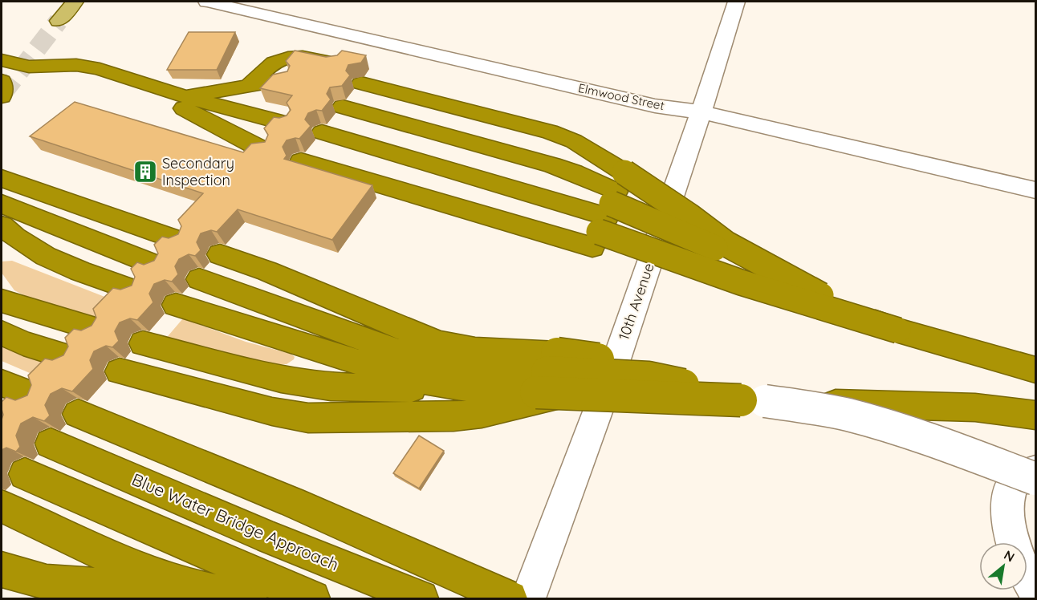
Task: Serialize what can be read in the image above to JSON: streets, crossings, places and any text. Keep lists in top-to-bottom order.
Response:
{
  "streets": {
    "highway": ["Blue Water Bridge Approach"],
    "street": ["Elmwood Street", "10th Avenue"]
  },
  "crossings": [
    ["Elmwood Street", "10th Avenue"]
  ],
  "places": {
    "building": ["Secondary Inspection"]
  },
  "north": "top right"
}
